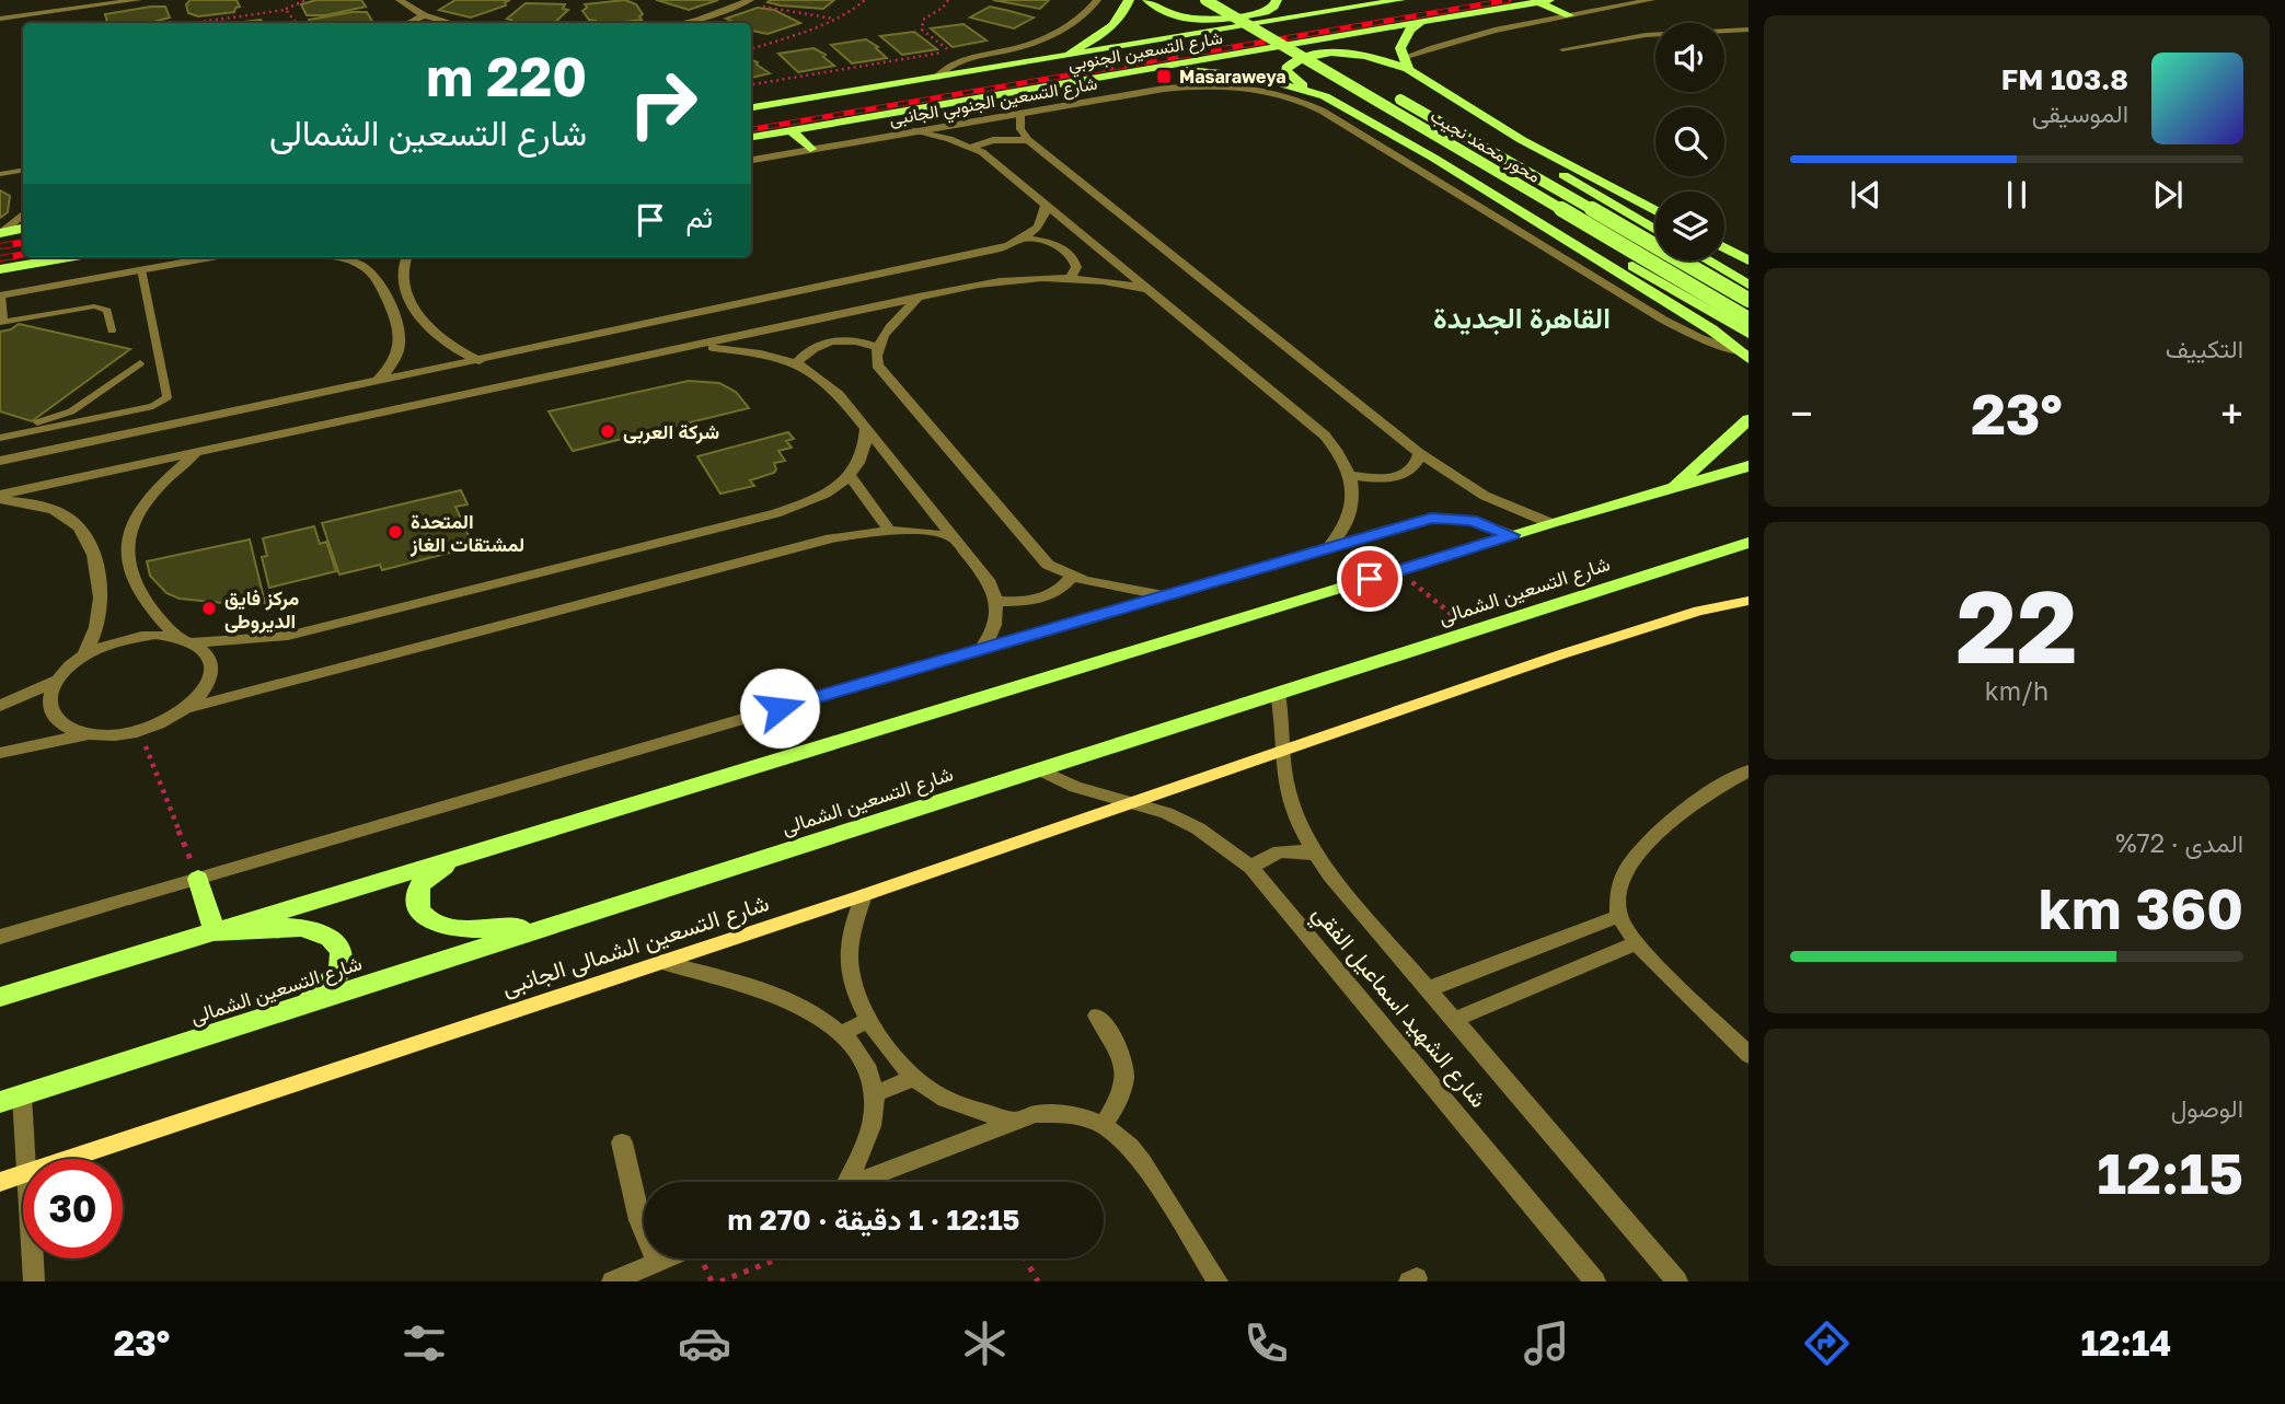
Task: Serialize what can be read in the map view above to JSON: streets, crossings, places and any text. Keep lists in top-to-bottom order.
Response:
{
  "streets": {
    "main road": [
      "شارع التسعين الجنوبي",
      "محور محمد نجيب",
      "شارع التسعين الشمالى",
      "شارع التسعين الشمالى الجانبى"
    ],
    "street": ["شارع التسعين الجنوبي الجانبى", "شارع الشهيد اسماعيل الفقي"]
  },
  "crossings": [
    ["شارع التسعين الجنوبي", "شارع التسعين الجنوبي الجانبى"],
    ["شارع التسعين الشمالى", "شارع الشهيد اسماعيل الفقي"],
    ["شارع التسعين الشمالى الجانبى", "شارع الشهيد اسماعيل الفقي"]
  ],
  "districts": ["القاهرة الجديدة"],
  "places": {
    "transit": ["Masaraweya"],
    "other": ["شركة العربى", "المتحدة لمشتقات الغاز", "مركز فايق الديروطى"]
  },
  "page": {
    "turn": ["220 m", "شارع التسعين الشمالى"],
    "song": ["103.8 FM", "الموسيقى"],
    "then": "ثم",
    "tile": [
      "التكييف",
      ["22", "km/h"],
      ["المدى · 72%", "360 km"],
      ["الوصول", "12:15"]
    ],
    "heat": ["−", "23°", "+"],
    "limit": "30",
    "trip": "12:15 · 1 دقيقة · 270 m",
    "tabs": ["12:14", "23°"]
  }
}
